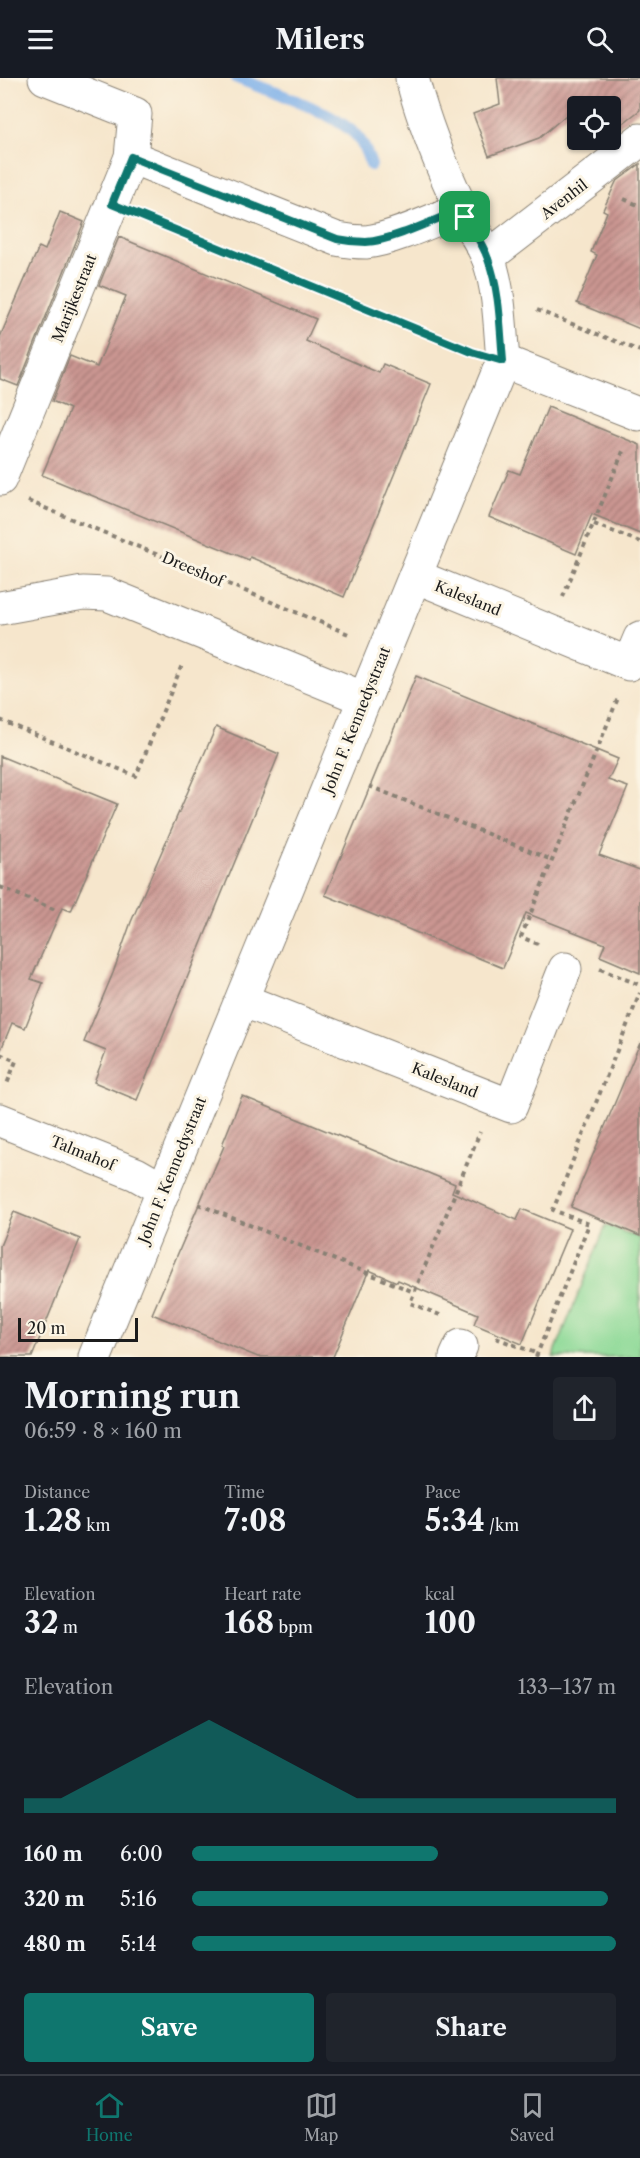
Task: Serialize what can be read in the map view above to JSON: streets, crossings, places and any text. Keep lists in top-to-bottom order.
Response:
{
  "streets": {
    "street": [
      "Avenhil",
      "Marijkestraat",
      "Kalesland",
      "John F. Kennedystraat",
      "Talmahof"
    ],
    "path": ["Dreeshof"]
  },
  "crossings": [
    ["Avenhil", "John F. Kennedystraat"],
    ["Marijkestraat", "Dreeshof"],
    ["Dreeshof", "John F. Kennedystraat"],
    ["Kalesland", "John F. Kennedystraat"],
    ["John F. Kennedystraat", "Talmahof"]
  ],
  "scale_bar": "20 m",
  "page": {
    "header": "Milers",
    "scale": "20 m",
    "heading": ["Morning run", "06:59 · 8 × 160 m"],
    "stats": [
      ["Distance", "1.28 km"],
      ["Time", "7:08"],
      ["Pace", "5:34 /km"],
      ["Elevation", "32 m"],
      ["Heart rate", "168 bpm"],
      ["kcal", "100"]
    ],
    "chart": ["Elevation", "133–137 m"],
    "list": [
      {
        "name": "160 m",
        "note": "6:00"
      },
      {
        "name": "320 m",
        "note": "5:16"
      },
      {
        "name": "480 m",
        "note": "5:14"
      }
    ],
    "buttons": ["Save", "Share"],
    "tabs": ["Home", "Map", "Saved"]
  }
}
